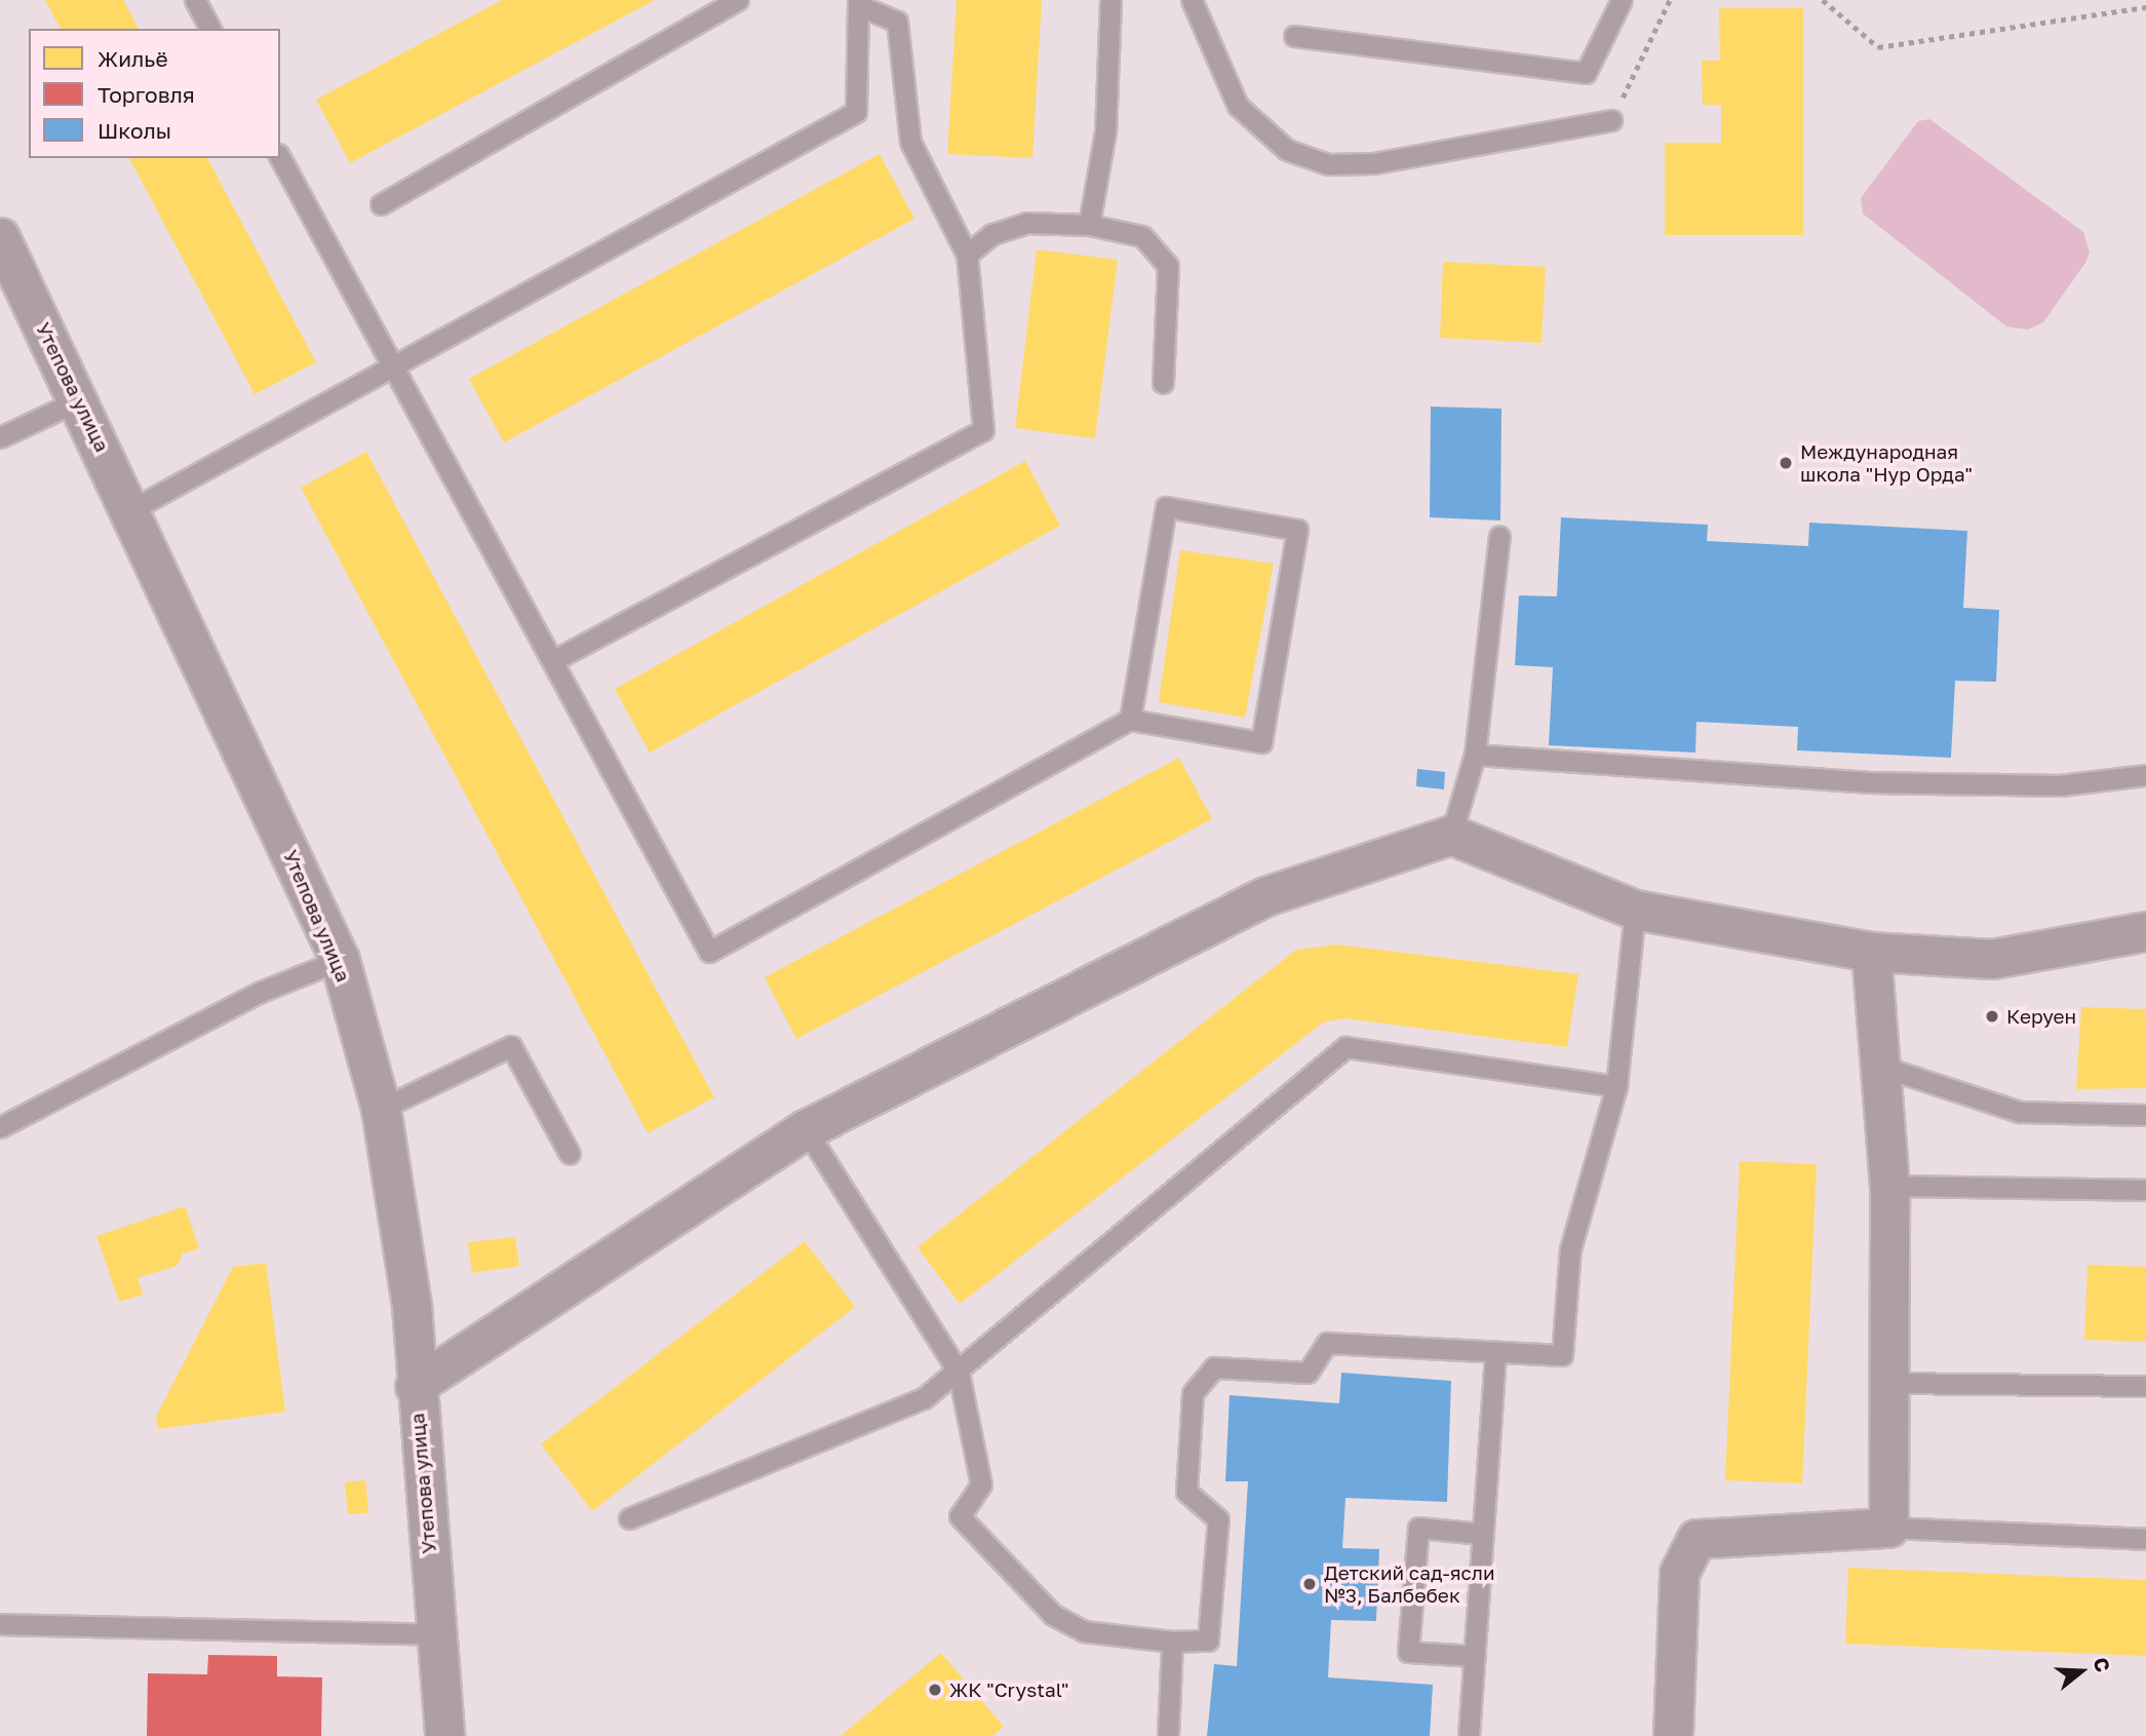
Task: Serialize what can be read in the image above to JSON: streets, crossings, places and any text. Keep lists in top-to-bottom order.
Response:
{
  "streets": {
    "street": ["Утепова улица"]
  },
  "places": [
    "Международная школа \"Нур Орда\"",
    "Керуен",
    "Детский сад-ясли №3, Балбөбек",
    "ЖК \"Crystal\""
  ],
  "legend": ["Жильё", "Торговля", "Школы"],
  "north": "right"
}
